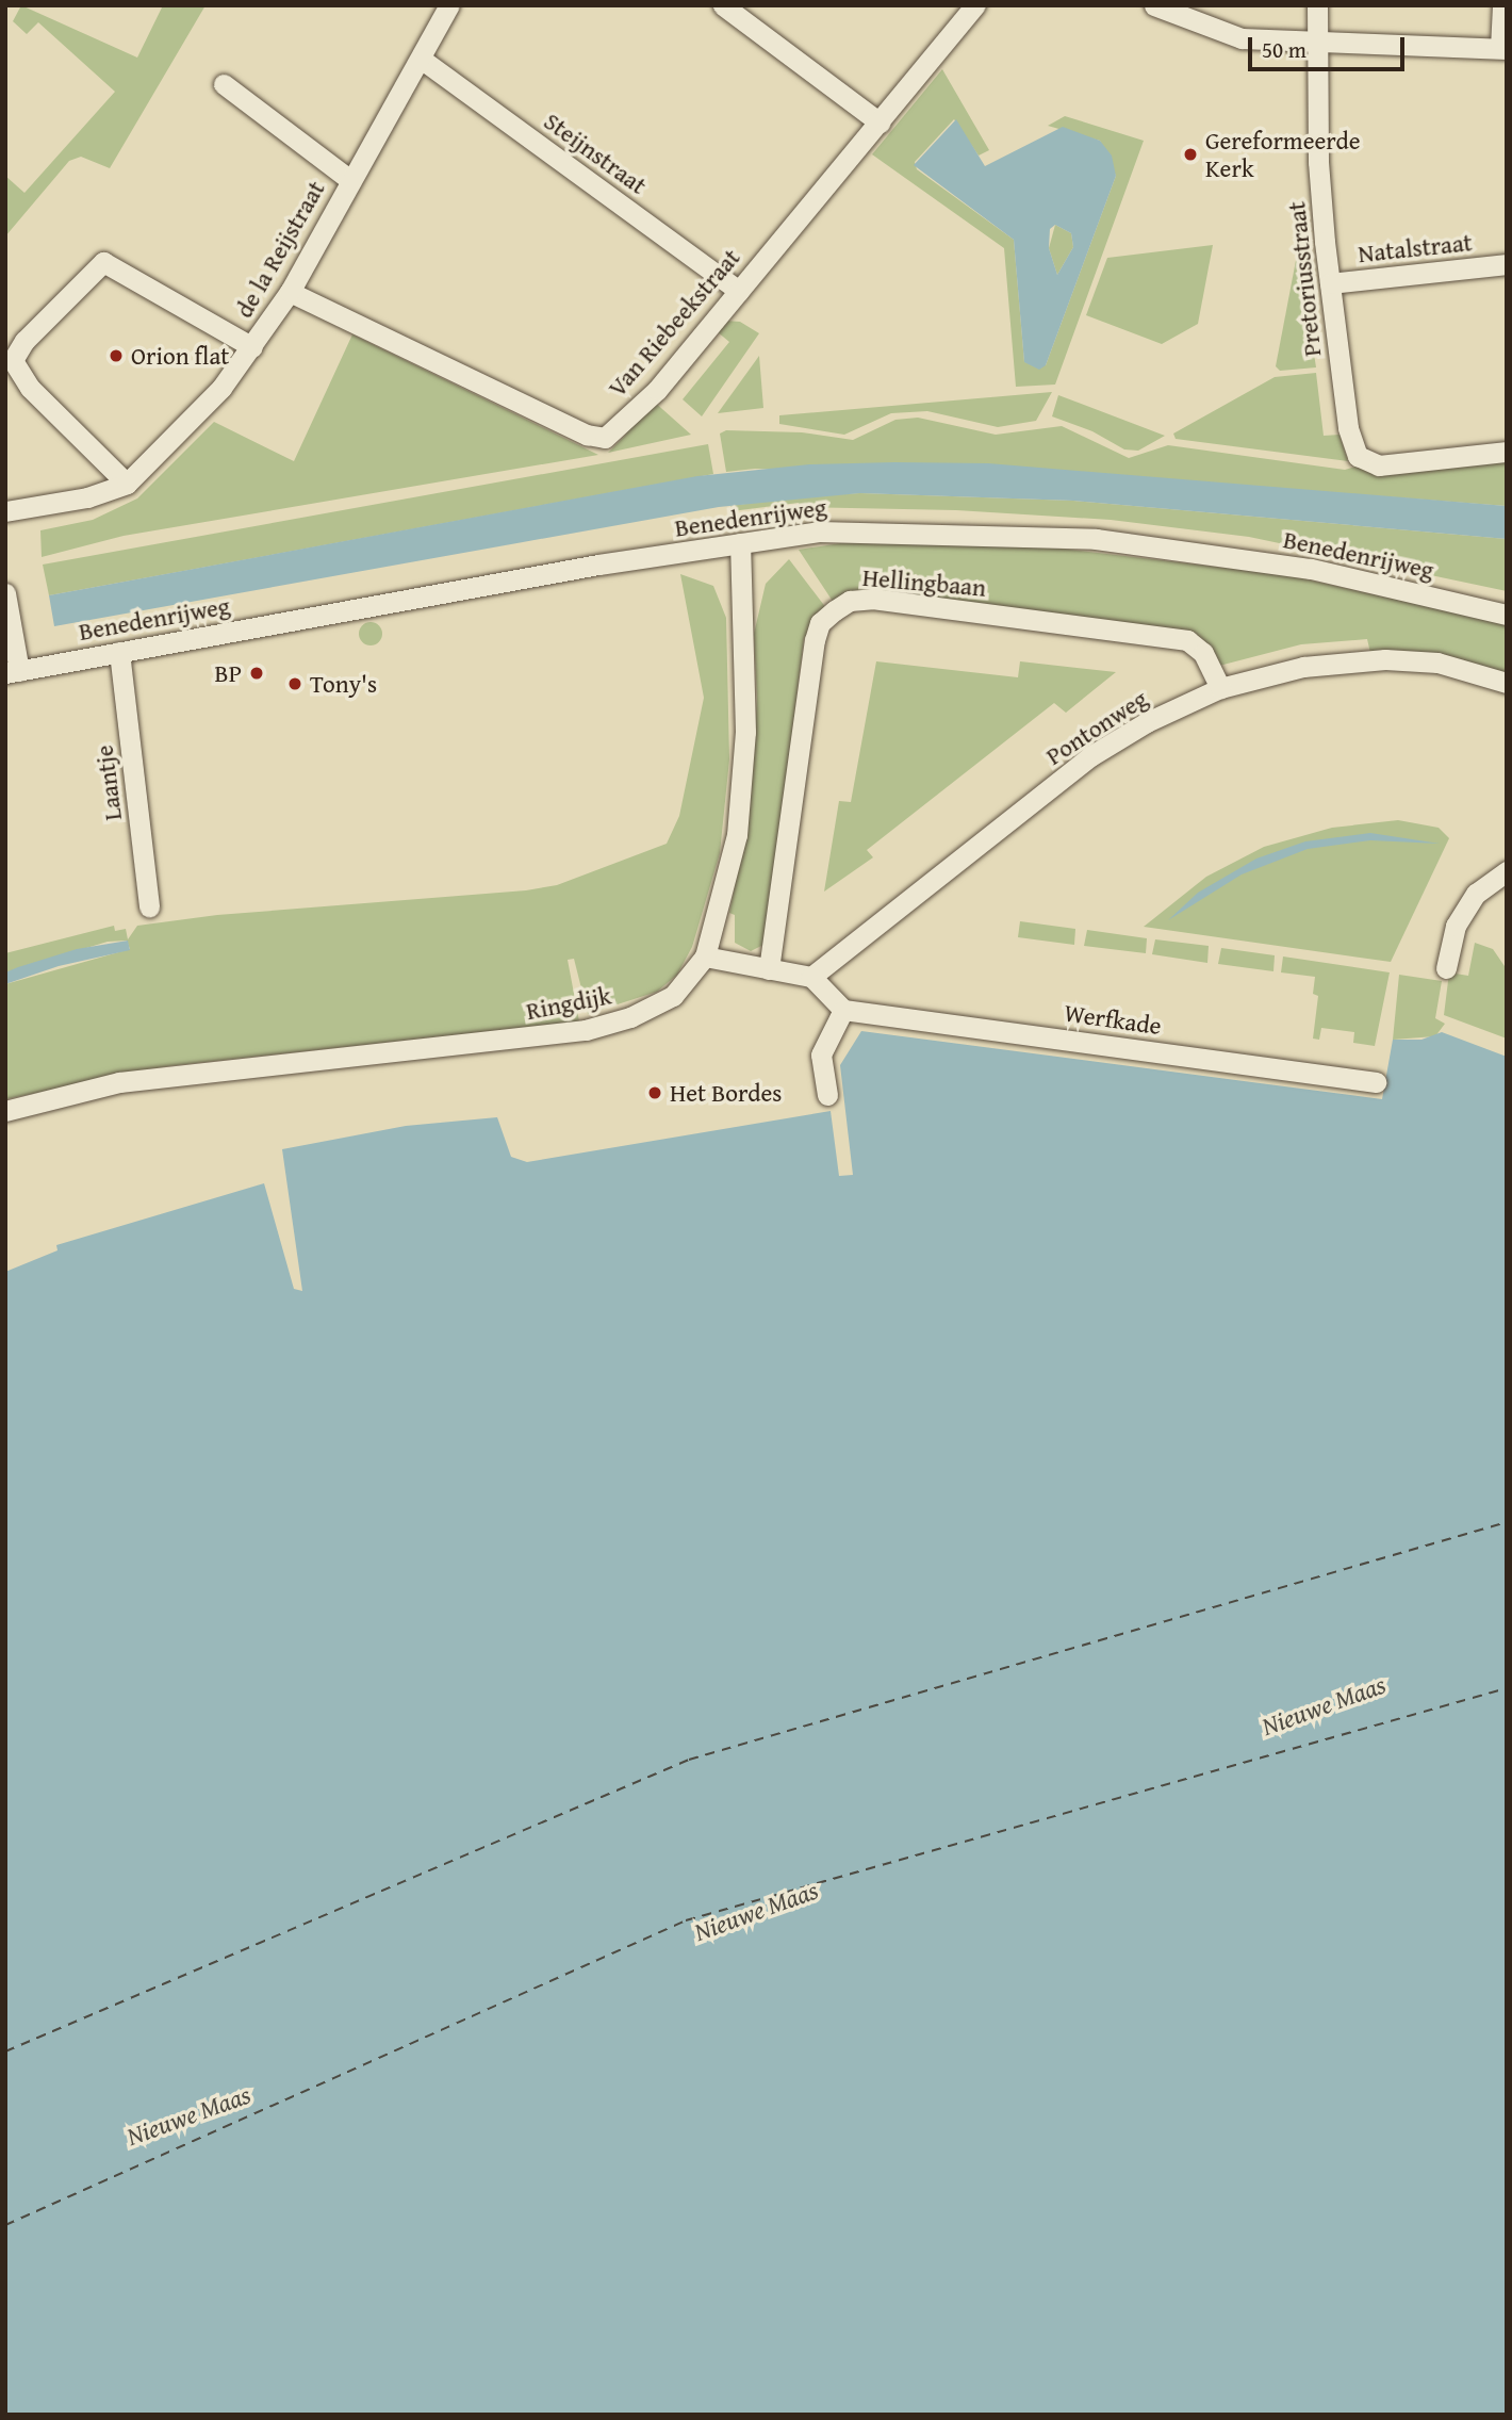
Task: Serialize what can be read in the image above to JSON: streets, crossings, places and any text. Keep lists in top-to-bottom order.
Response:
{
  "streets": {
    "street": [
      "Steijnstraat",
      "Natalstraat",
      "de la Reijstraat",
      "Pretoriusstraat",
      "Van Riebeekstraat",
      "Benedenrijweg",
      "Hellingbaan",
      "Pontonweg",
      "Laantje",
      "Ringdijk",
      "Werfkade"
    ]
  },
  "crossings": [
    ["Steijnstraat", "de la Reijstraat"],
    ["Steijnstraat", "Van Riebeekstraat"],
    ["Natalstraat", "Pretoriusstraat"],
    ["de la Reijstraat", "Van Riebeekstraat"],
    ["Benedenrijweg", "Laantje"],
    ["Benedenrijweg", "Ringdijk"],
    ["Hellingbaan", "Pontonweg"]
  ],
  "water": ["Nieuwe Maas"],
  "places": [
    "Gereformeerde Kerk",
    "Orion flat",
    "BP",
    "Tony's",
    "Het Bordes"
  ],
  "scale_bar": "50 m"
}
